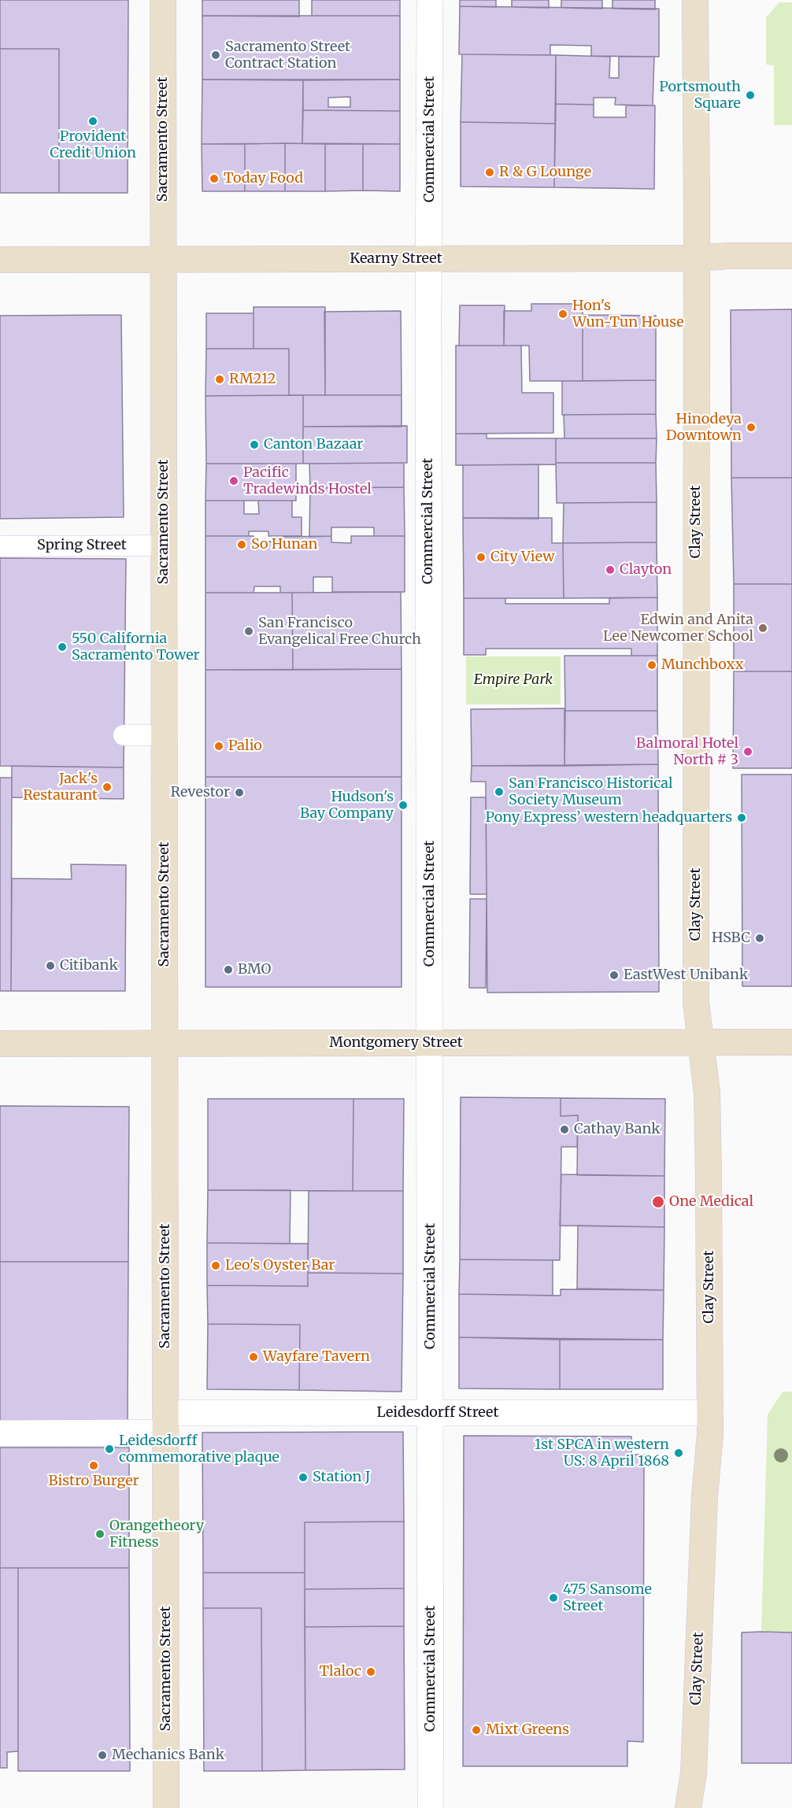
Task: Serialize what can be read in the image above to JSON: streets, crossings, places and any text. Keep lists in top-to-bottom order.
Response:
{
  "streets": {
    "street": [
      "Sacramento Street",
      "Commercial Street",
      "Kearny Street",
      "Clay Street",
      "Montgomery Street",
      "Leidesdorff Street"
    ],
    "lane": ["Spring Street"]
  },
  "crossings": [
    ["Sacramento Street", "Kearny Street"],
    ["Sacramento Street", "Spring Street"],
    ["Sacramento Street", "Montgomery Street"],
    ["Sacramento Street", "Leidesdorff Street"],
    ["Commercial Street", "Kearny Street"],
    ["Commercial Street", "Montgomery Street"],
    ["Commercial Street", "Leidesdorff Street"],
    ["Kearny Street", "Clay Street"],
    ["Clay Street", "Montgomery Street"],
    ["Clay Street", "Leidesdorff Street"]
  ],
  "parks": ["Empire Park"],
  "places": [
    "Sacramento Street Contract Station",
    "Portsmouth Square",
    "Provident Credit Union",
    "R & G Lounge",
    "Today Food",
    "Hon's Wun-Tun House",
    "RM212",
    "Hinodeya Downtown",
    "Canton Bazaar",
    "Pacific Tradewinds Hostel",
    "So Hunan",
    "City View",
    "Clayton",
    "Edwin and Anita Lee Newcomer School",
    "San Francisco Evangelical Free Church",
    "550 California Sacramento Tower",
    "Munchboxx",
    "Palio",
    "Balmoral Hotel North # 3",
    "Jack's Restaurant",
    "San Francisco Historical Society Museum",
    "Revestor",
    "Hudson's Bay Company",
    "Pony Express’ western headquarters",
    "HSBC",
    "Citibank",
    "BMO",
    "EastWest Unibank",
    "Cathay Bank",
    "One Medical",
    "Leo's Oyster Bar",
    "Wayfare Tavern",
    "Leidesdorff commemorative plaque",
    "1st SPCA in western US: 8 April 1868",
    "Bistro Burger",
    "Station J",
    "Orangetheory Fitness",
    "475 Sansome Street",
    "Tlaloc",
    "Mixt Greens",
    "Mechanics Bank"
  ]
}
